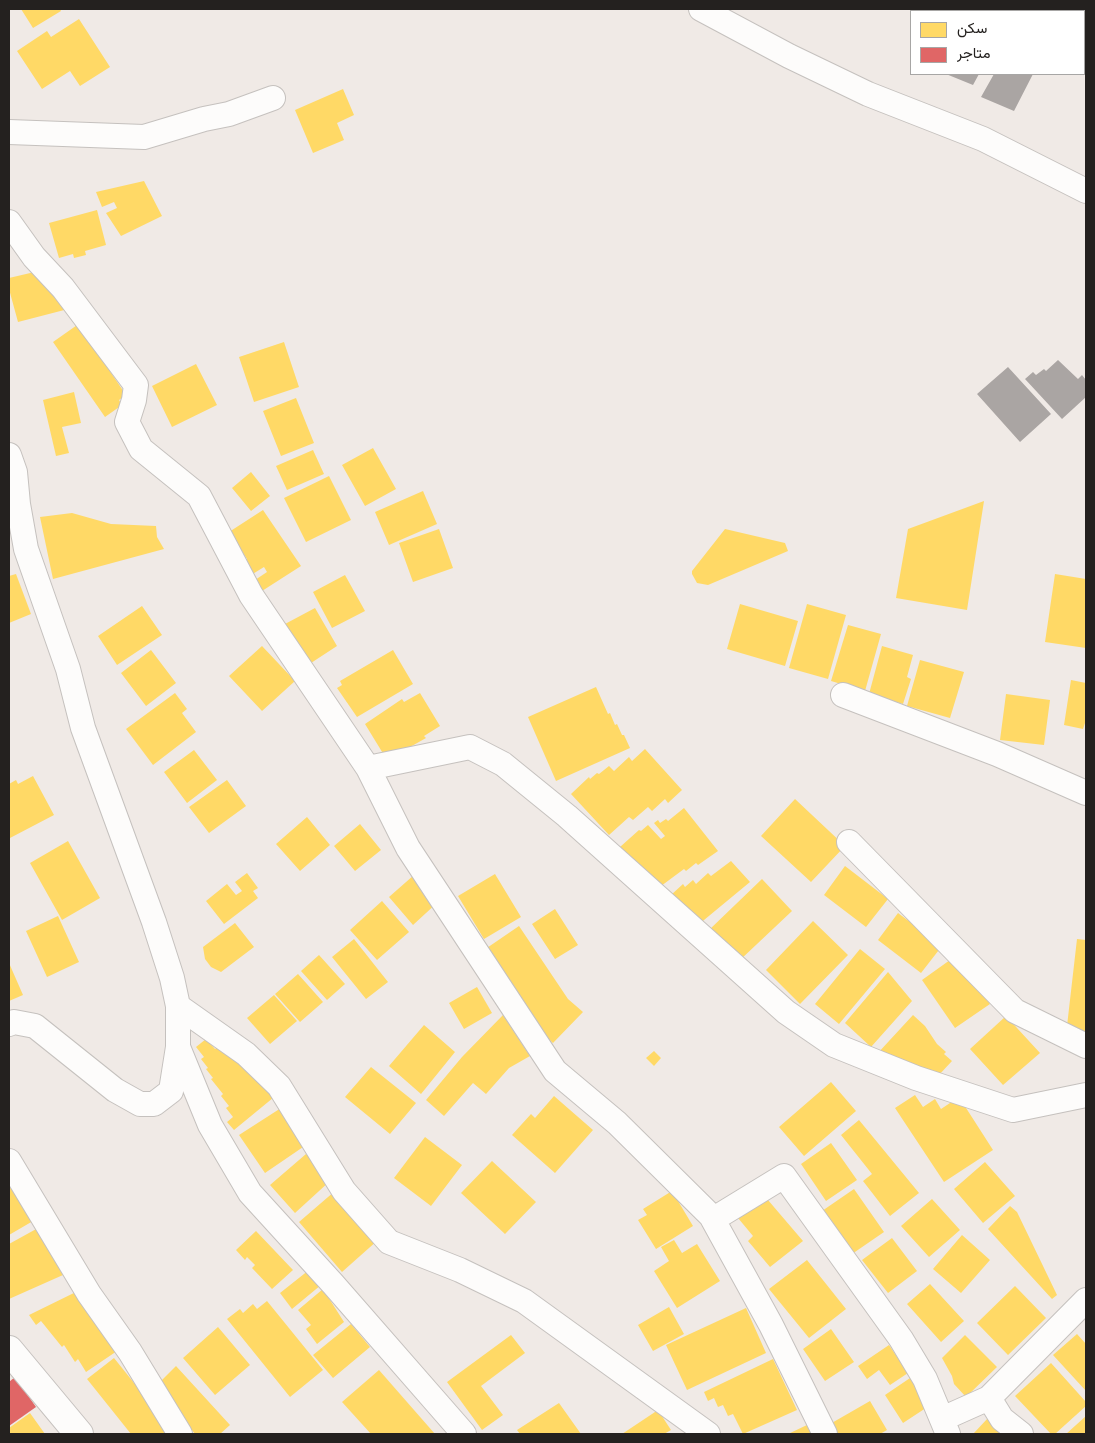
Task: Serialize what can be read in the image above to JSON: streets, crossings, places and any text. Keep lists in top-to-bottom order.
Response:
{
  "legend": ["سكن", "متاجر"]
}
